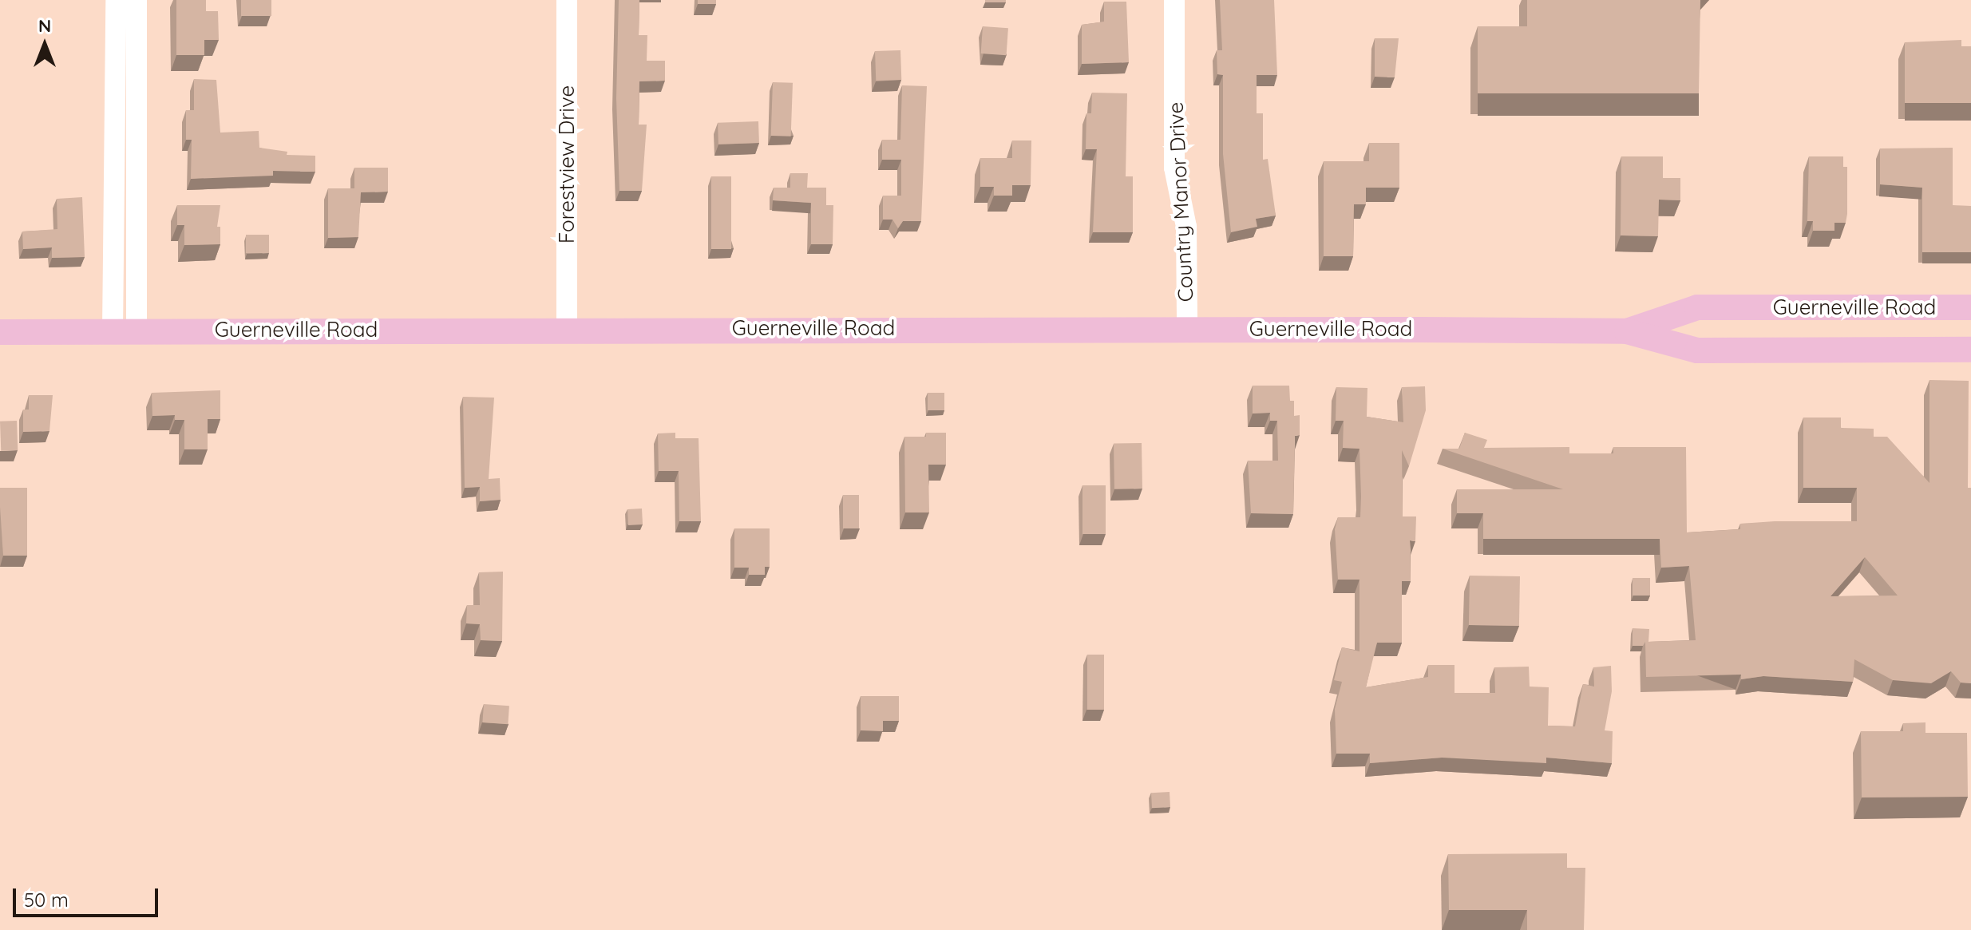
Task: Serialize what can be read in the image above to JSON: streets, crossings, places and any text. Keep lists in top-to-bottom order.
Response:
{
  "streets": {
    "main road": ["Guerneville Road"],
    "street": ["Forestview Drive", "Country Manor Drive"]
  },
  "crossings": [
    ["Forestview Drive", "Guerneville Road"],
    ["Country Manor Drive", "Guerneville Road"]
  ],
  "scale_bar": "50 m",
  "north": "top"
}
